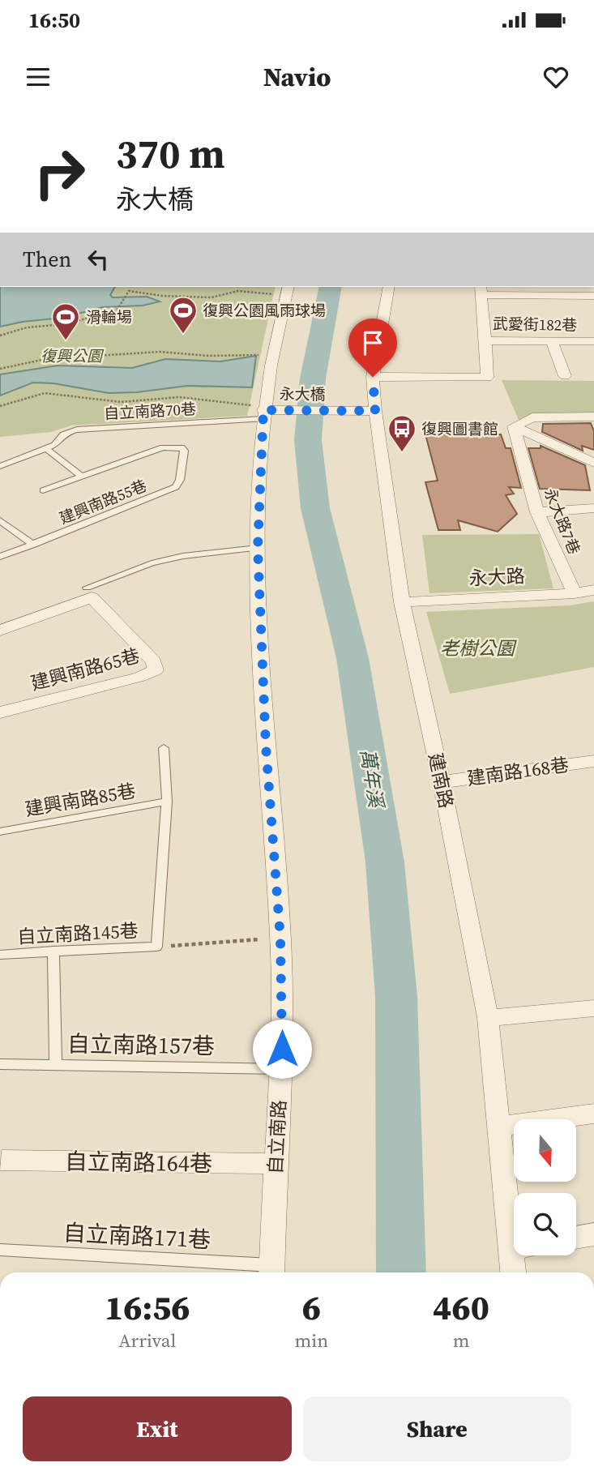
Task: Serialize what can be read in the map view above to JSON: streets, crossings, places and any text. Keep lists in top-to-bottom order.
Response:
{
  "streets": {
    "street": [
      "武愛街182巷",
      "永大橋",
      "永大路7巷",
      "永大路",
      "建興南路65巷",
      "建南路168巷",
      "建南路",
      "自立南路",
      "自立南路164巷"
    ],
    "lane": [
      "自立南路70巷",
      "建興南路55巷",
      "建興南路85巷",
      "自立南路145巷",
      "自立南路157巷",
      "自立南路171巷"
    ]
  },
  "crossings": [
    ["永大橋", "自立南路70巷"],
    ["永大橋", "建南路"],
    ["永大橋", "自立南路"],
    ["自立南路70巷", "建興南路55巷"],
    ["自立南路70巷", "自立南路"],
    ["永大路7巷", "永大路"],
    ["永大路", "建南路"],
    ["建南路168巷", "建南路"],
    ["自立南路157巷", "自立南路"],
    ["自立南路", "自立南路164巷"],
    ["自立南路", "自立南路171巷"]
  ],
  "water": ["萬年溪"],
  "parks": ["復興公園", "老樹公園"],
  "places": {
    "sports": ["復興公園風雨球場", "滑輪場"],
    "bus stop": ["復興圖書館"]
  },
  "north": "bottom",
  "page": {
    "status": "16:50",
    "header": "Navio",
    "turn": ["370 m", "永大橋"],
    "then": "Then",
    "eta": [
      "16:56",
      "Arrival",
      "6",
      "min",
      "460",
      "m"
    ],
    "buttons": ["Exit", "Share"]
  }
}
